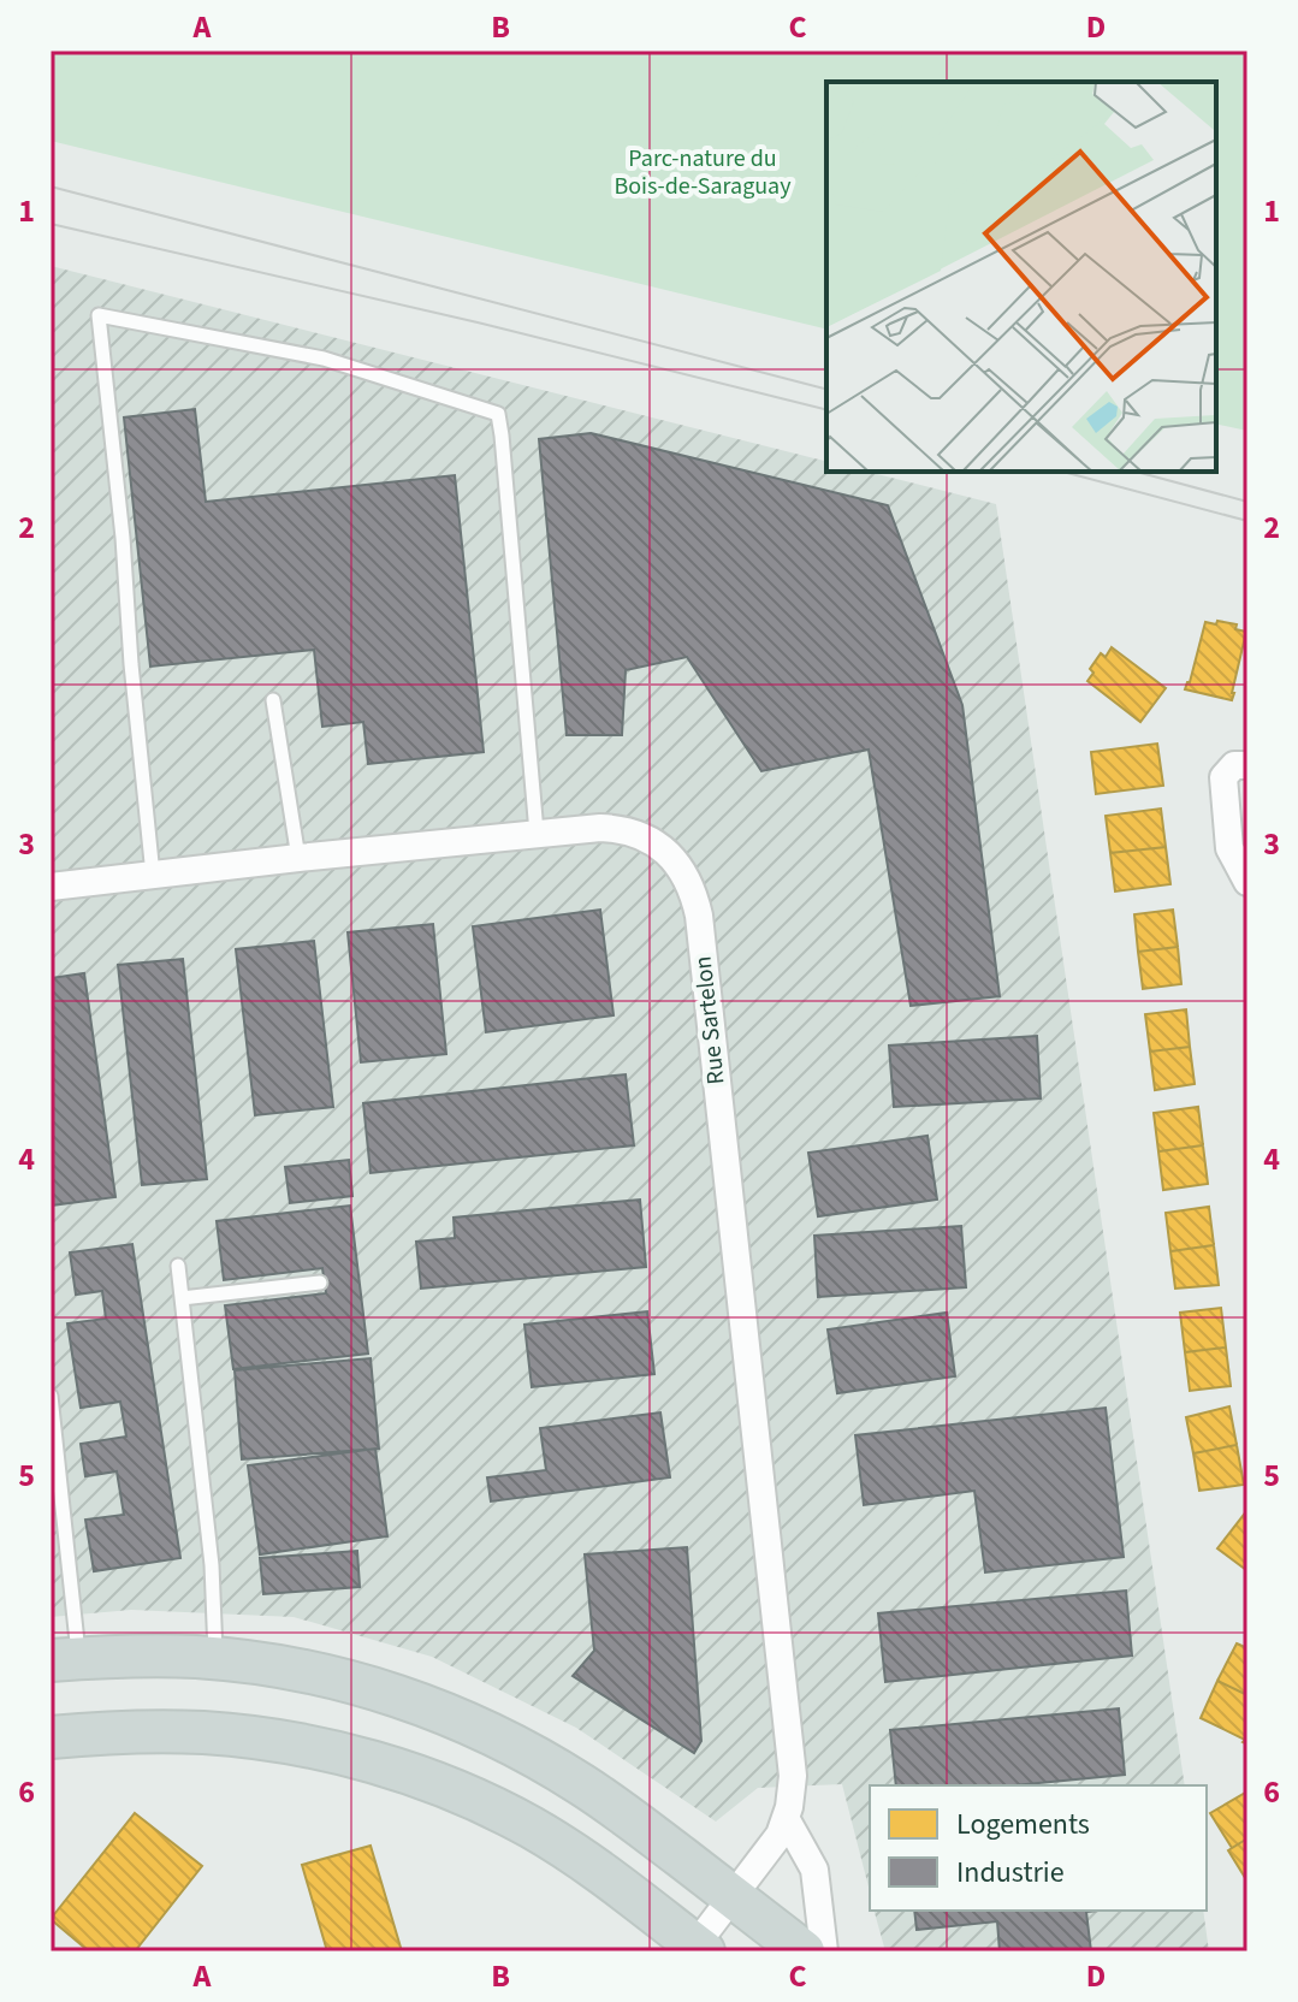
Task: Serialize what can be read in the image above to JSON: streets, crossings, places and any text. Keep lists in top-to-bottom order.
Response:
{
  "streets": {
    "street": ["Rue Sartelon"]
  },
  "parks": ["Parc-nature du Bois-de-Saraguay"],
  "legend": ["Logements", "Industrie"],
  "grid": {
    "columns": [
      "A",
      "B",
      "C",
      "D"
    ],
    "rows": [
      "1",
      "2",
      "3",
      "4",
      "5",
      "6"
    ]
  }
}
